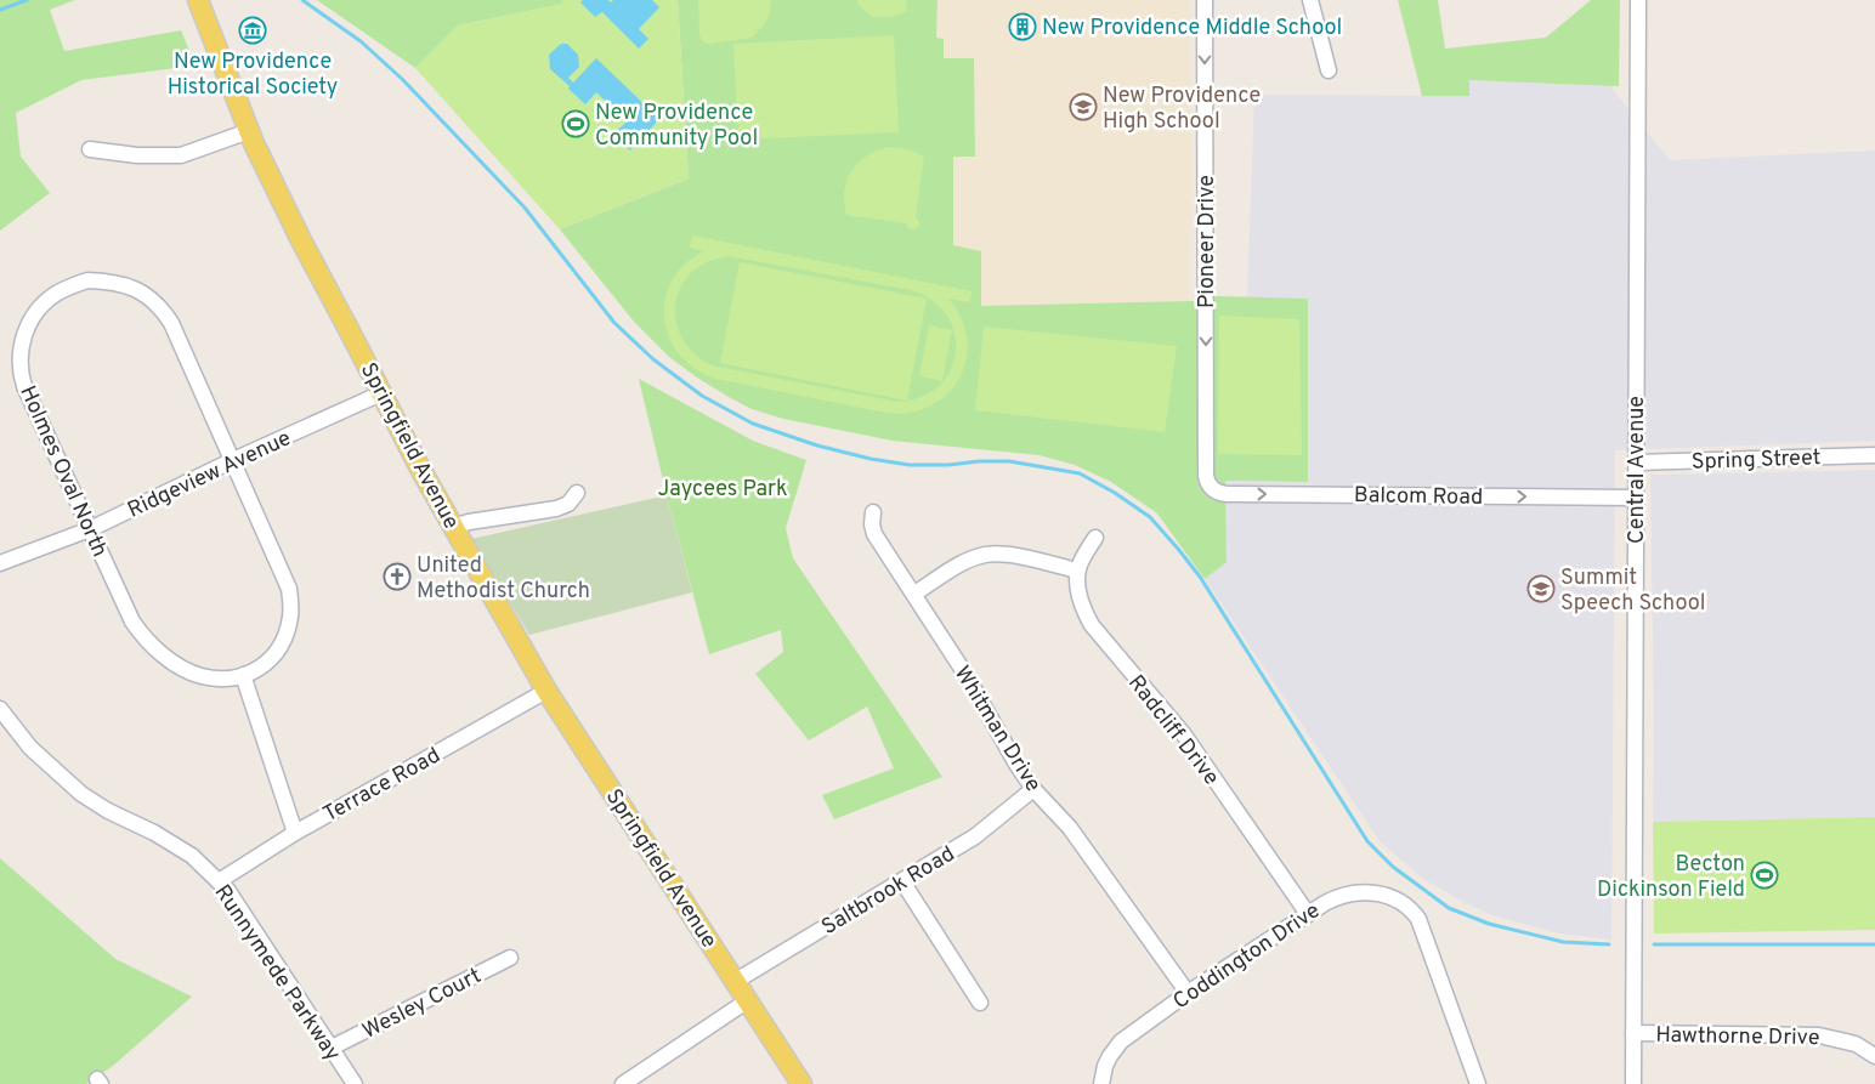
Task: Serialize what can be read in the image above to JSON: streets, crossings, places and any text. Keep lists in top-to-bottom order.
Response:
{
  "streets": {
    "main road": ["Springfield Avenue"],
    "street": [
      "Pioneer Drive",
      "Spring Street",
      "Central Avenue",
      "Holmes Oval North",
      "Ridgeview Avenue",
      "Balcom Road",
      "Whitman Drive",
      "Radcliff Drive",
      "Terrace Road",
      "Saltbrook Road",
      "Coddington Drive",
      "Runnymede Parkway",
      "Wesley Court",
      "Hawthorne Drive"
    ]
  },
  "crossings": [
    ["Pioneer Drive", "Balcom Road"],
    ["Springfield Avenue", "Ridgeview Avenue"],
    ["Springfield Avenue", "Terrace Road"],
    ["Springfield Avenue", "Saltbrook Road"],
    ["Spring Street", "Central Avenue"],
    ["Central Avenue", "Balcom Road"],
    ["Central Avenue", "Hawthorne Drive"],
    ["Holmes Oval North", "Ridgeview Avenue"],
    ["Whitman Drive", "Saltbrook Road"],
    ["Whitman Drive", "Coddington Drive"],
    ["Radcliff Drive", "Coddington Drive"],
    ["Terrace Road", "Runnymede Parkway"],
    ["Runnymede Parkway", "Wesley Court"]
  ],
  "one_way": ["Pioneer Drive", "Balcom Road"],
  "parks": ["Jaycees Park"],
  "places": {
    "building": ["New Providence Middle School"],
    "museum": ["New Providence Historical Society"],
    "school or university": ["New Providence High School", "Summit Speech School"],
    "sports": ["New Providence Community Pool", "Becton Dickinson Field"],
    "church": ["United Methodist Church"]
  }
}
